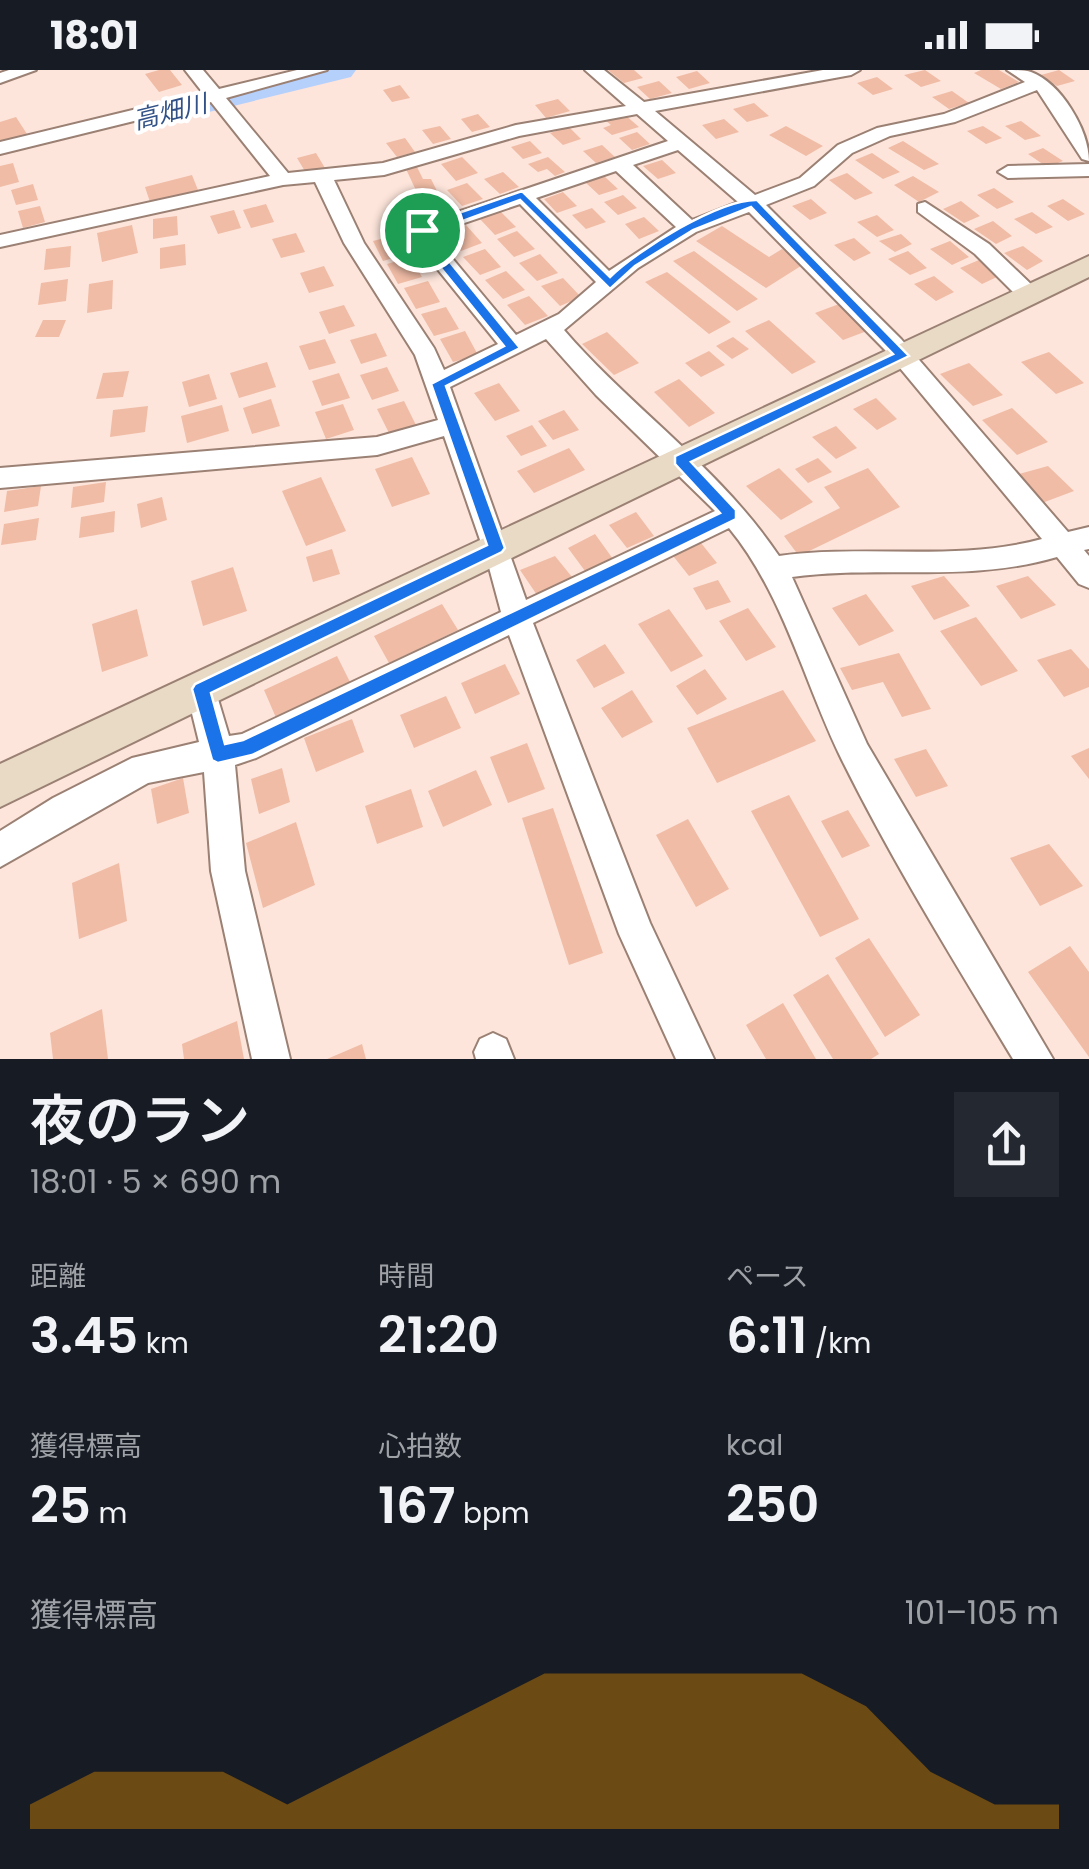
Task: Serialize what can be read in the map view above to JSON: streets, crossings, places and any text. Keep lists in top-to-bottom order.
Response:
{
  "water": ["高畑川"],
  "page": {
    "status": "18:01",
    "heading": ["夜のラン", "18:01 · 5 × 690 m"],
    "stats": [
      ["距離", "3.45 km"],
      ["時間", "21:20"],
      ["ペース", "6:11 /km"],
      ["獲得標高", "25 m"],
      ["心拍数", "167 bpm"],
      ["kcal", "250"]
    ],
    "chart": ["獲得標高", "101–105 m"]
  }
}
